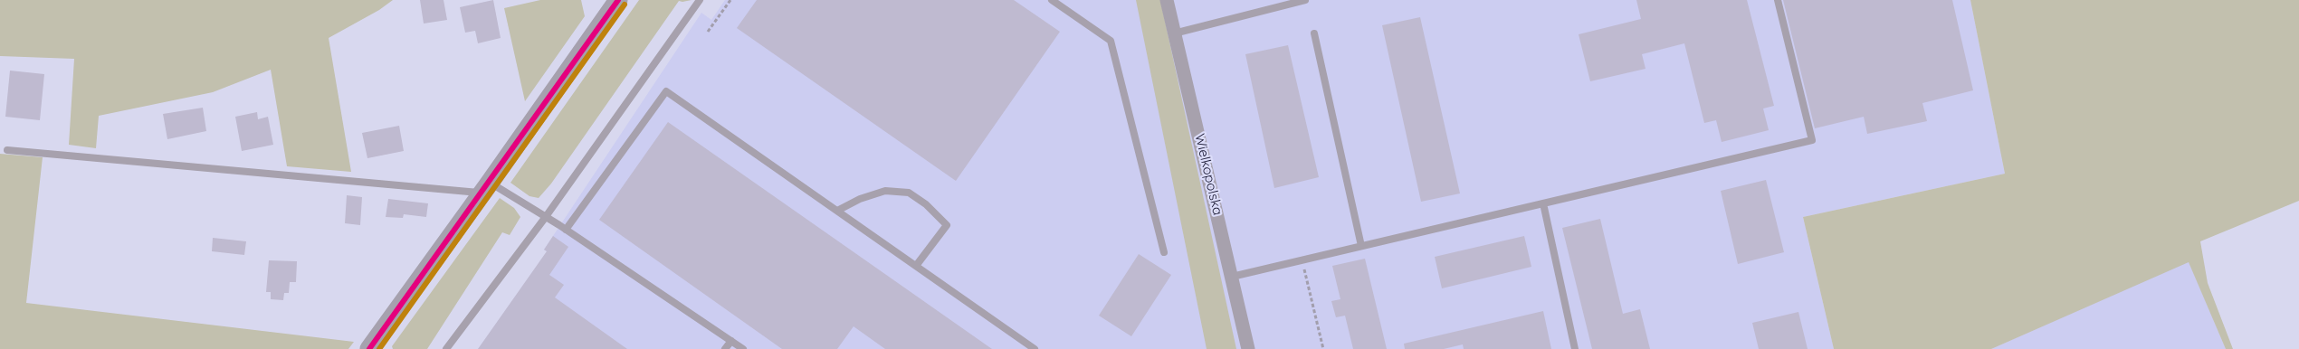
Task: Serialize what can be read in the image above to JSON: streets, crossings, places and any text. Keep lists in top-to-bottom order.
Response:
{
  "streets": {
    "street": ["Wielkopolska"]
  }
}
